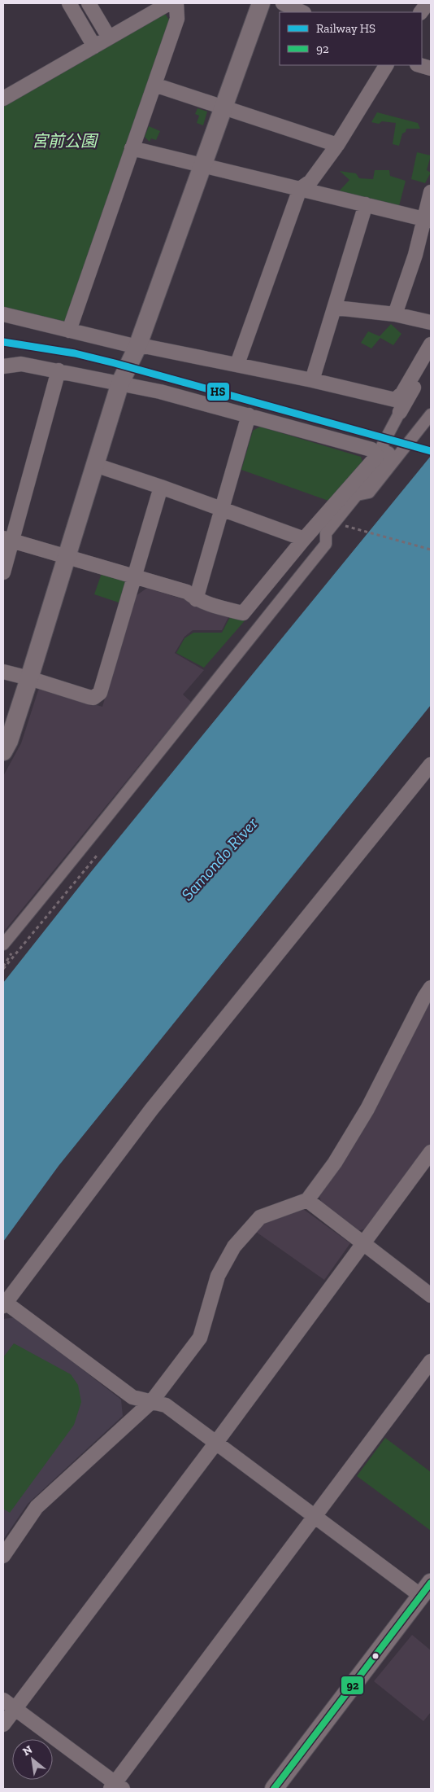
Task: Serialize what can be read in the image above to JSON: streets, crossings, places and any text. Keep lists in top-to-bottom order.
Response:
{
  "water": ["Samondo River"],
  "parks": ["宮前公園"],
  "lines": ["rail line HS", "transit line 92"],
  "legend": ["Railway HS", "92"],
  "north": "top left"
}
